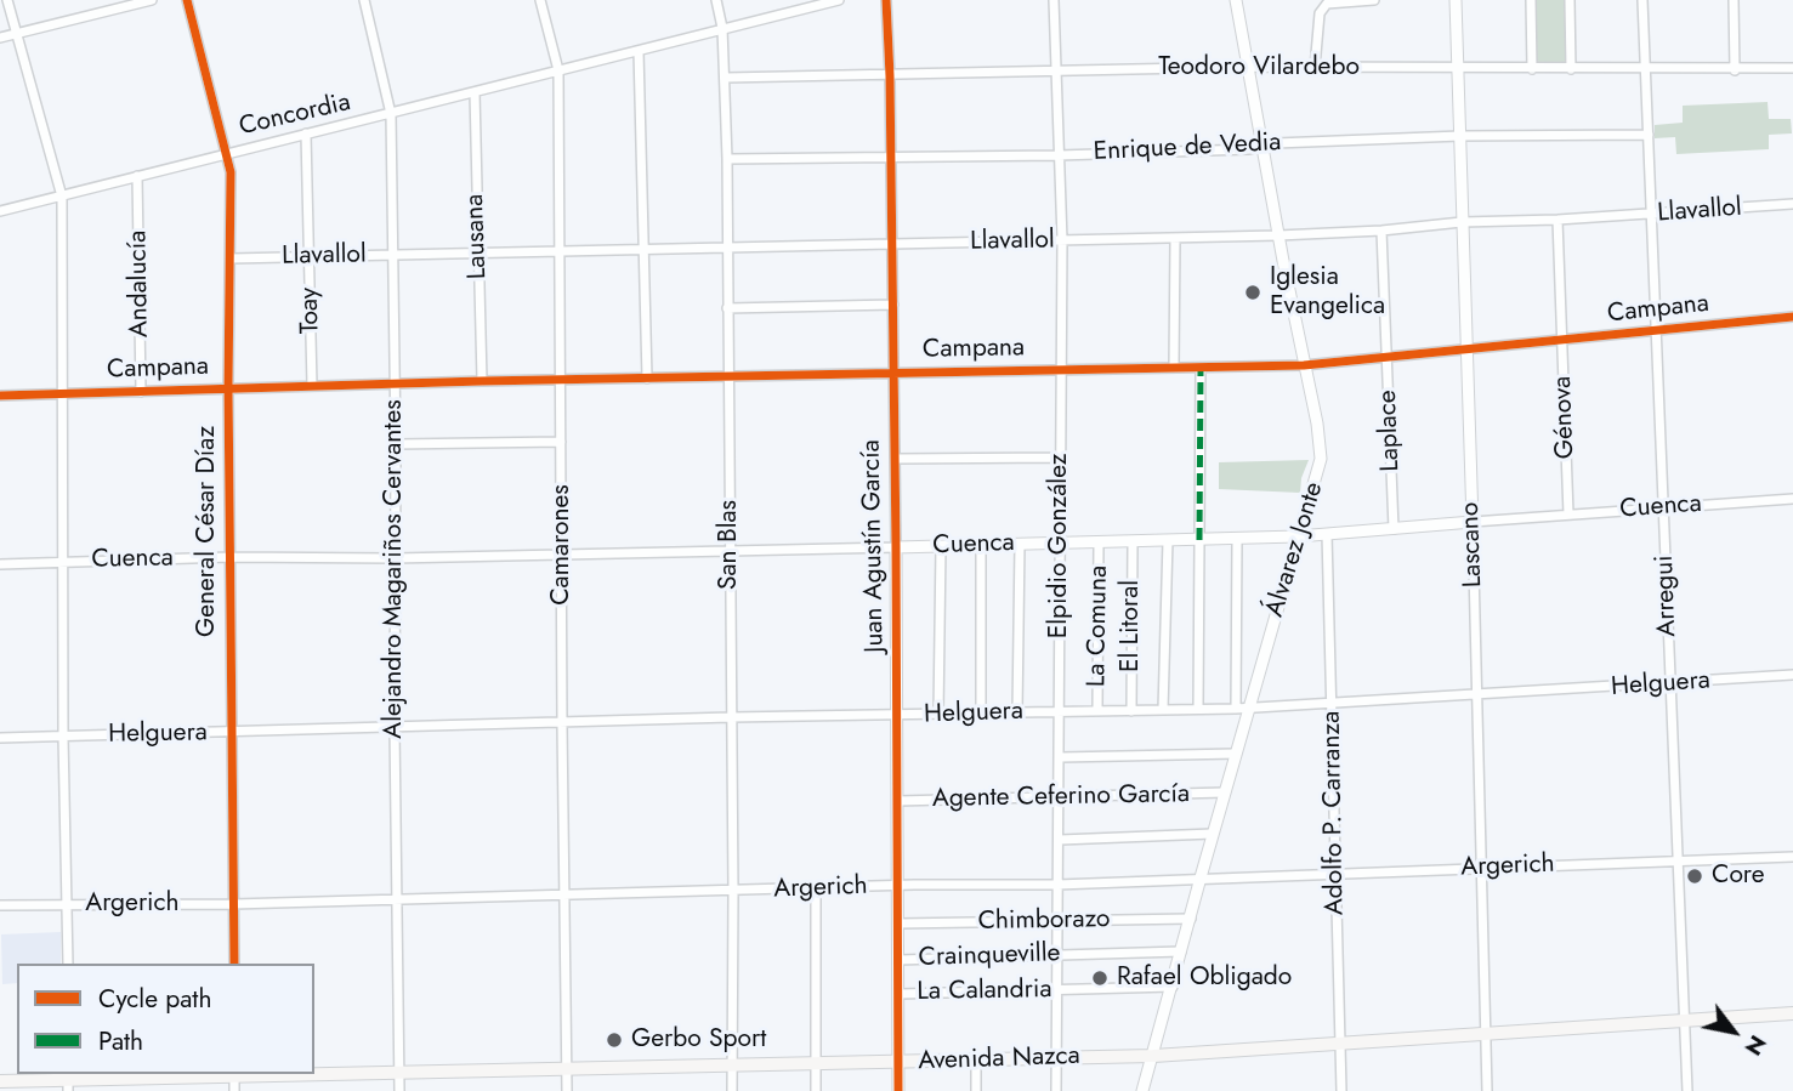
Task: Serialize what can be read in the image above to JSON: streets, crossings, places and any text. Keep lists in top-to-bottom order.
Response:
{
  "streets": {
    "main road": ["Avenida Nazca"],
    "street": [
      "Teodoro Vilardebo",
      "Concordia",
      "Enrique de Vedia",
      "Llavallol",
      "Lausana",
      "Andalucía",
      "Campana",
      "Toay",
      "Génova",
      "Laplace",
      "Cuenca",
      "General César Díaz",
      "Camarones",
      "San Blas",
      "Lascano",
      "Juan Agustín García",
      "Elpidio González",
      "Álvarez Jonte",
      "Alejandro Magariños Cervantes",
      "Arregui",
      "La Comuna",
      "El Litoral",
      "Helguera",
      "Agente Ceferino García",
      "Adolfo P. Carranza",
      "Argerich",
      "Chimborazo",
      "Crainqueville",
      "La Calandria"
    ]
  },
  "crossings": [
    ["Teodoro Vilardebo", "San Blas"],
    ["Teodoro Vilardebo", "Lascano"],
    ["Teodoro Vilardebo", "Juan Agustín García"],
    ["Teodoro Vilardebo", "Elpidio González"],
    ["Teodoro Vilardebo", "Álvarez Jonte"],
    ["Teodoro Vilardebo", "Arregui"],
    ["Concordia", "Lausana"],
    ["Concordia", "Andalucía"],
    ["Concordia", "Toay"],
    ["Concordia", "General César Díaz"],
    ["Concordia", "Camarones"],
    ["Concordia", "San Blas"],
    ["Concordia", "Alejandro Magariños Cervantes"],
    ["Enrique de Vedia", "San Blas"],
    ["Enrique de Vedia", "Lascano"],
    ["Enrique de Vedia", "Juan Agustín García"],
    ["Enrique de Vedia", "Elpidio González"],
    ["Enrique de Vedia", "Álvarez Jonte"],
    ["Enrique de Vedia", "Arregui"],
    ["Llavallol", "Lausana"],
    ["Llavallol", "Toay"],
    ["Llavallol", "Génova"],
    ["Llavallol", "Laplace"],
    ["Llavallol", "General César Díaz"],
    ["Llavallol", "Camarones"],
    ["Llavallol", "San Blas"],
    ["Llavallol", "Lascano"],
    ["Llavallol", "Juan Agustín García"],
    ["Llavallol", "Elpidio González"],
    ["Llavallol", "Álvarez Jonte"],
    ["Llavallol", "Alejandro Magariños Cervantes"],
    ["Llavallol", "Arregui"],
    ["Lausana", "Campana"],
    ["Andalucía", "Campana"],
    ["Campana", "Toay"],
    ["Campana", "Génova"],
    ["Campana", "Laplace"],
    ["Campana", "General César Díaz"],
    ["Campana", "Camarones"],
    ["Campana", "San Blas"],
    ["Campana", "Lascano"],
    ["Campana", "Juan Agustín García"],
    ["Campana", "Elpidio González"],
    ["Campana", "Álvarez Jonte"],
    ["Campana", "Alejandro Magariños Cervantes"],
    ["Campana", "Arregui"],
    ["Génova", "Cuenca"],
    ["Laplace", "Cuenca"],
    ["Cuenca", "General César Díaz"],
    ["Cuenca", "Camarones"],
    ["Cuenca", "San Blas"],
    ["Cuenca", "Lascano"],
    ["Cuenca", "Juan Agustín García"],
    ["Cuenca", "Elpidio González"],
    ["Cuenca", "Álvarez Jonte"],
    ["Cuenca", "Alejandro Magariños Cervantes"],
    ["Cuenca", "Arregui"],
    ["Cuenca", "La Comuna"],
    ["Cuenca", "El Litoral"],
    ["Cuenca", "Adolfo P. Carranza"],
    ["General César Díaz", "Helguera"],
    ["General César Díaz", "Argerich"],
    ["Camarones", "Helguera"],
    ["Camarones", "Argerich"],
    ["Camarones", "Avenida Nazca"],
    ["San Blas", "Helguera"],
    ["San Blas", "Argerich"],
    ["San Blas", "Avenida Nazca"],
    ["Lascano", "Helguera"],
    ["Lascano", "Argerich"],
    ["Lascano", "Avenida Nazca"],
    ["Juan Agustín García", "Helguera"],
    ["Juan Agustín García", "Agente Ceferino García"],
    ["Juan Agustín García", "Argerich"],
    ["Juan Agustín García", "Chimborazo"],
    ["Juan Agustín García", "Crainqueville"],
    ["Juan Agustín García", "La Calandria"],
    ["Juan Agustín García", "Avenida Nazca"],
    ["Elpidio González", "Helguera"],
    ["Elpidio González", "Agente Ceferino García"],
    ["Elpidio González", "Argerich"],
    ["Elpidio González", "Chimborazo"],
    ["Elpidio González", "Crainqueville"],
    ["Elpidio González", "La Calandria"],
    ["Elpidio González", "Avenida Nazca"],
    ["Álvarez Jonte", "Helguera"],
    ["Álvarez Jonte", "Agente Ceferino García"],
    ["Álvarez Jonte", "Argerich"],
    ["Álvarez Jonte", "Chimborazo"],
    ["Álvarez Jonte", "Crainqueville"],
    ["Álvarez Jonte", "La Calandria"],
    ["Álvarez Jonte", "Avenida Nazca"],
    ["Alejandro Magariños Cervantes", "Helguera"],
    ["Alejandro Magariños Cervantes", "Argerich"],
    ["Alejandro Magariños Cervantes", "Avenida Nazca"],
    ["Arregui", "Helguera"],
    ["Arregui", "Argerich"],
    ["Arregui", "Avenida Nazca"],
    ["La Comuna", "Helguera"],
    ["El Litoral", "Helguera"],
    ["Helguera", "Adolfo P. Carranza"],
    ["Adolfo P. Carranza", "Argerich"],
    ["Adolfo P. Carranza", "Avenida Nazca"]
  ],
  "places": [
    "Iglesia Evangelica",
    "Core",
    "Rafael Obligado",
    "Gerbo Sport"
  ],
  "legend": ["Cycle path", "Path"],
  "north": "bottom right"
}
